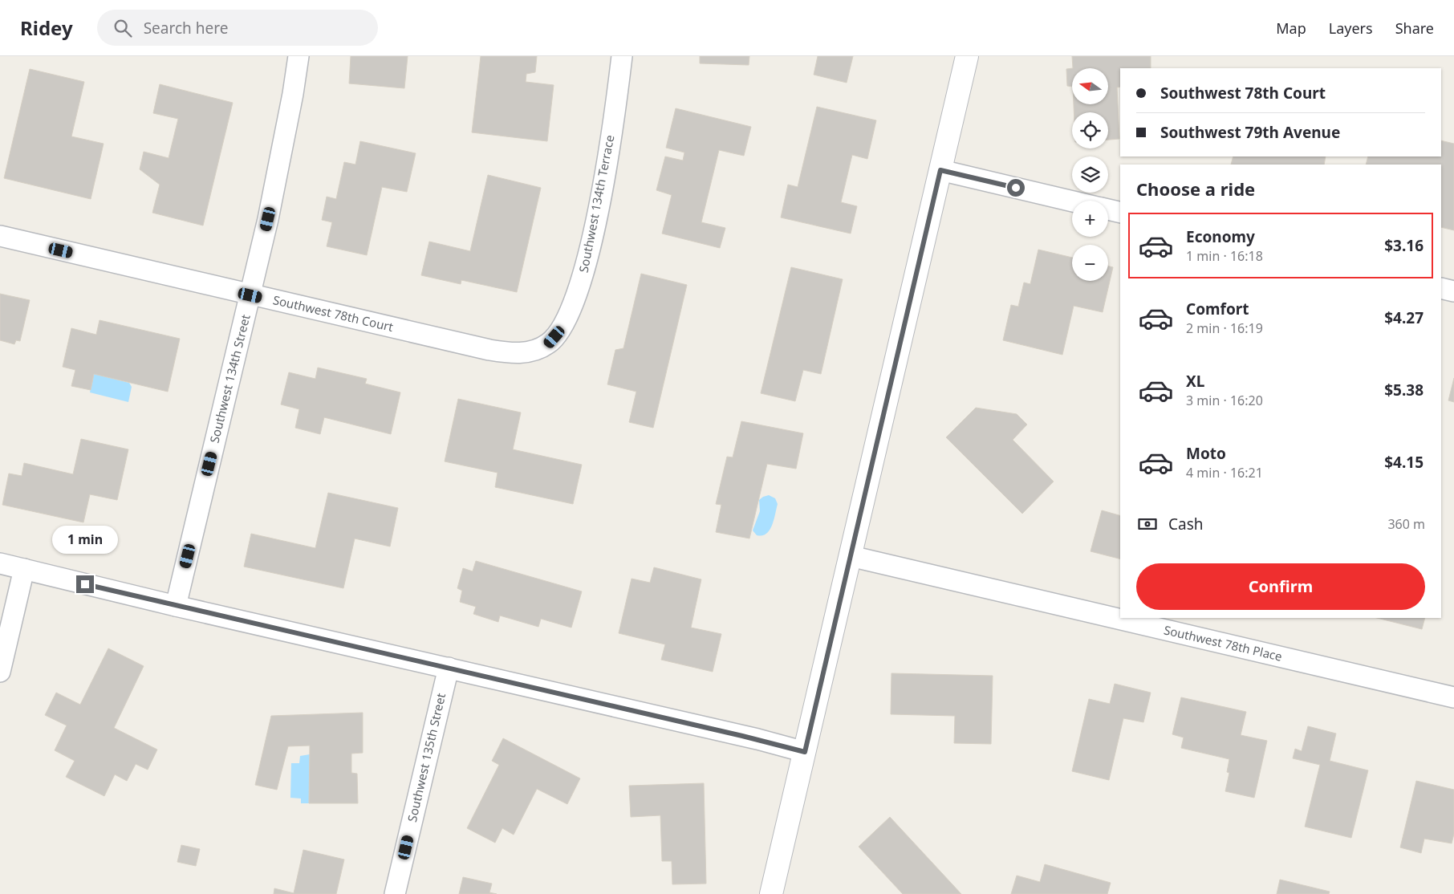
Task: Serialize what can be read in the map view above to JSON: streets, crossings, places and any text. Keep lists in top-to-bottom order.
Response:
{
  "streets": {
    "street": [
      "Southwest 134th Terrace",
      "Southwest 78th Court",
      "Southwest 134th Street",
      "Southwest 78th Place",
      "Southwest 135th Street"
    ]
  },
  "crossings": [
    ["Southwest 134th Terrace", "Southwest 78th Court"],
    ["Southwest 78th Court", "Southwest 134th Street"]
  ],
  "north": "left",
  "page": {
    "header": "Ridey",
    "search": "Search here",
    "nav": ["Map", "Layers", "Share"],
    "map_buttons": ["+", "−"],
    "banner": ["Southwest 78th Court", "Southwest 79th Avenue"],
    "heading": "Choose a ride",
    "list": [
      {
        "name": "Economy",
        "note": "1 min · 16:18",
        "value": "$3.16"
      },
      {
        "name": "Comfort",
        "note": "2 min · 16:19",
        "value": "$4.27"
      },
      {
        "name": "XL",
        "note": "3 min · 16:20",
        "value": "$5.38"
      },
      {
        "name": "Moto",
        "note": "4 min · 16:21",
        "value": "$4.15"
      }
    ],
    "pay": ["Cash", "360 m"],
    "bubble": "1 min",
    "buttons": "Confirm"
  }
}
